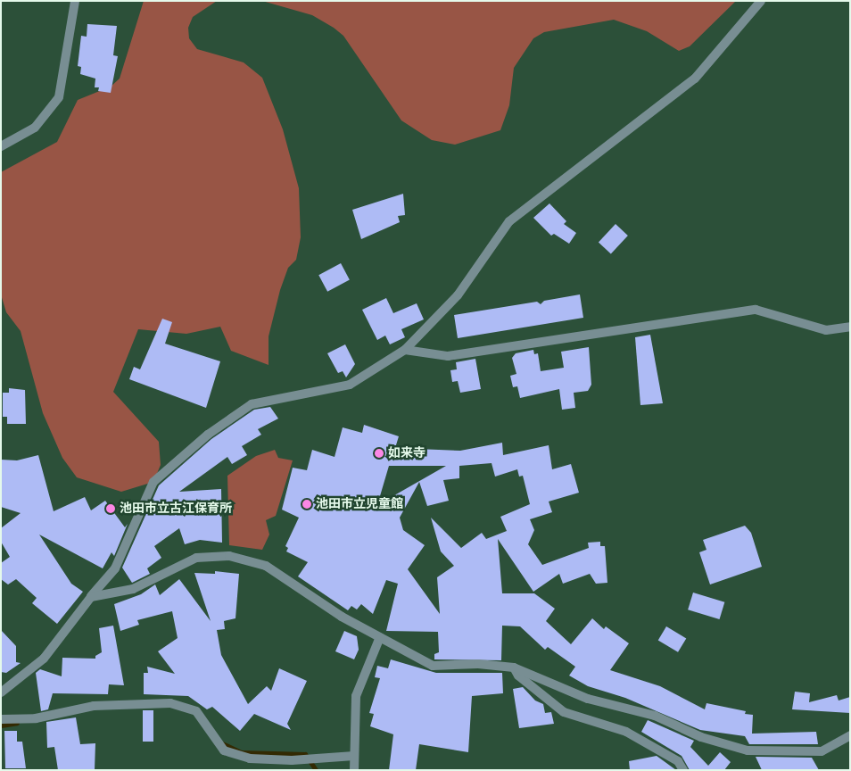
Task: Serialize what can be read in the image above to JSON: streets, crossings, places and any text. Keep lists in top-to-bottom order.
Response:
{
  "places": ["如来寺", "池田市立児童館", "池田市立古江保育所"]
}
